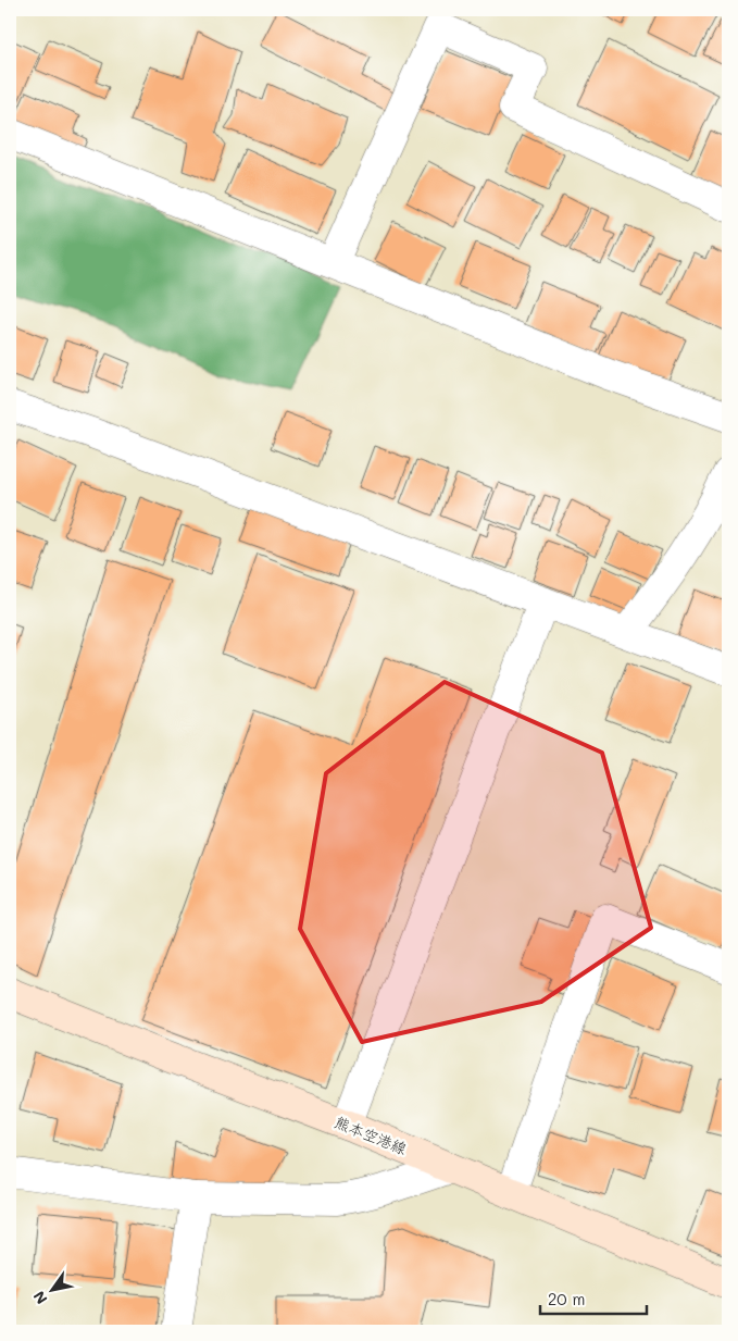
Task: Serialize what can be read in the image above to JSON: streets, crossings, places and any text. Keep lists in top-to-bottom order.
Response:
{
  "streets": {
    "main road": ["熊本空港線"]
  },
  "scale_bar": "20 m",
  "north": "bottom left"
}
